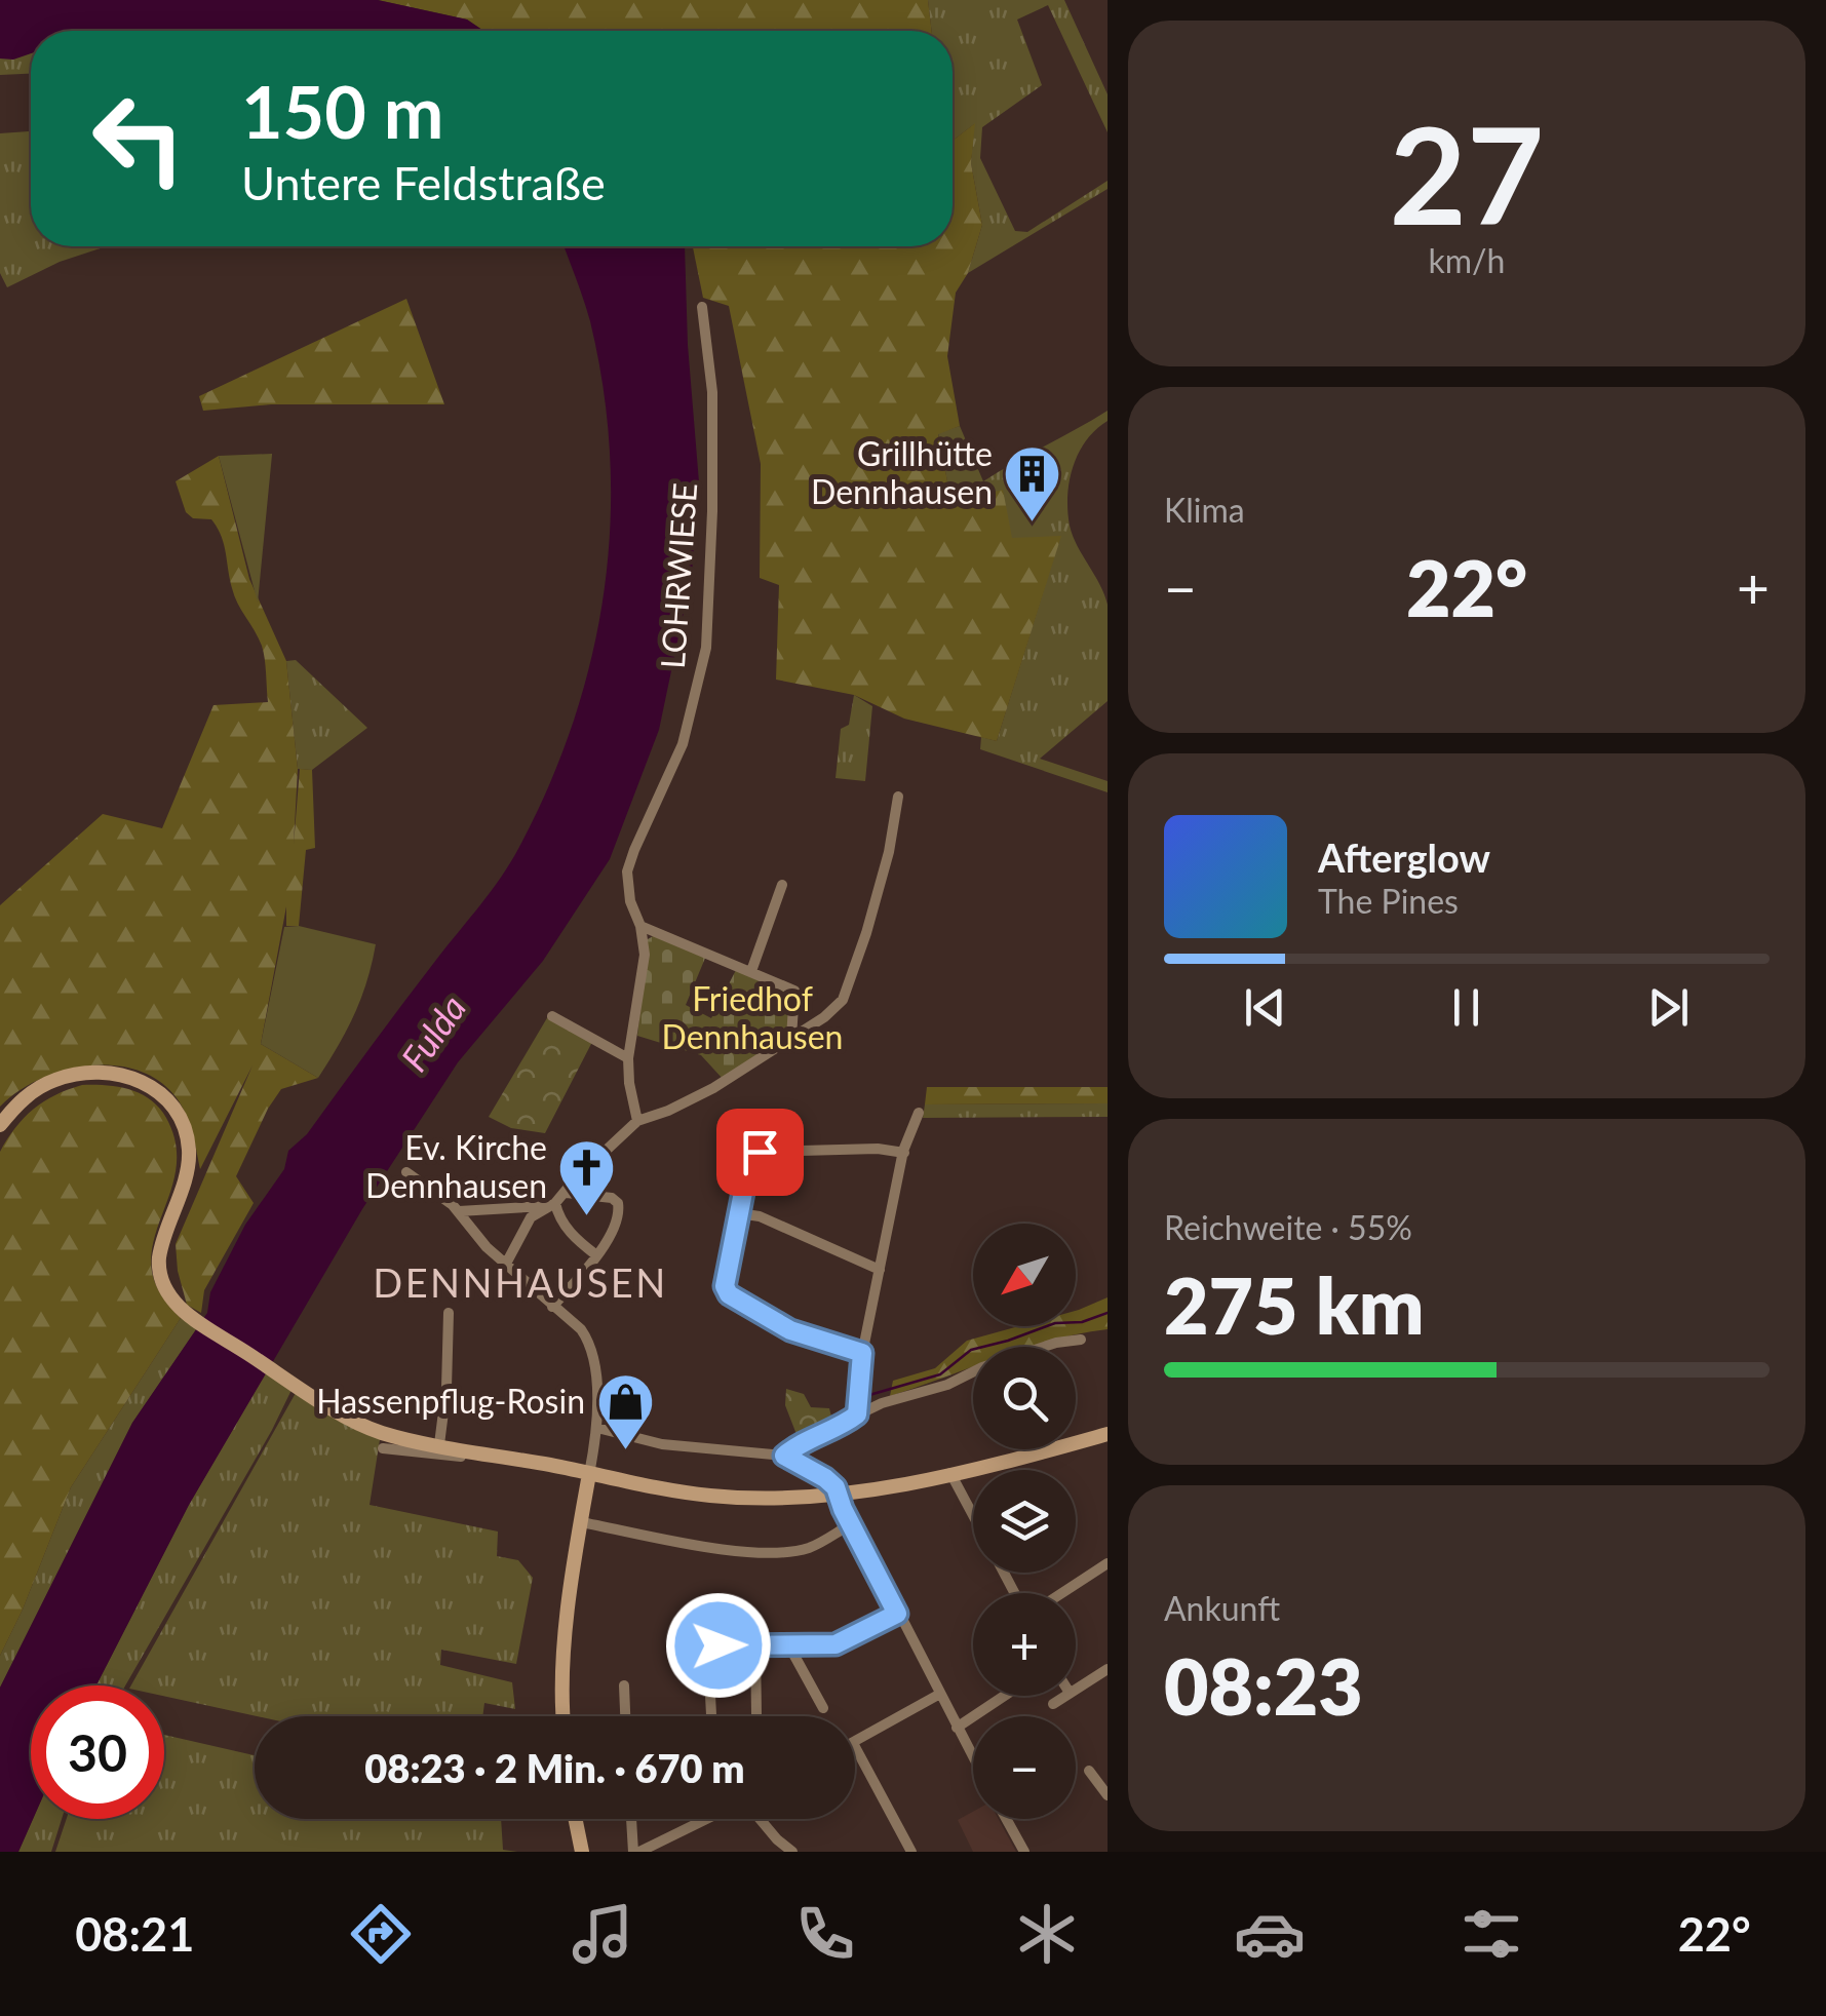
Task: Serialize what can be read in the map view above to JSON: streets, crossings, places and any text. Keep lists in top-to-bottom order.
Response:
{
  "streets": {
    "street": ["LOHRWIESE"]
  },
  "districts": ["DENNHAUSEN"],
  "water": ["Fulda"],
  "parks": ["Friedhof Dennhausen"],
  "places": {
    "building": ["Grillhütte Dennhausen"],
    "church": ["Ev. Kirche Dennhausen"],
    "shop": ["Hassenpflug-Rosin"]
  },
  "north": "bottom left",
  "page": {
    "tile": [
      ["27", "km/h"],
      "Klima",
      ["Reichweite · 55%", "275 km"],
      ["Ankunft", "08:23"]
    ],
    "turn": ["150 m", "Untere Feldstraße"],
    "heat": ["−", "22°", "+"],
    "song": ["Afterglow", "The Pines"],
    "map_buttons": ["+", "−"],
    "limit": "30",
    "trip": "08:23 · 2 Min. · 670 m",
    "tabs": ["08:21", "22°"]
  }
}
